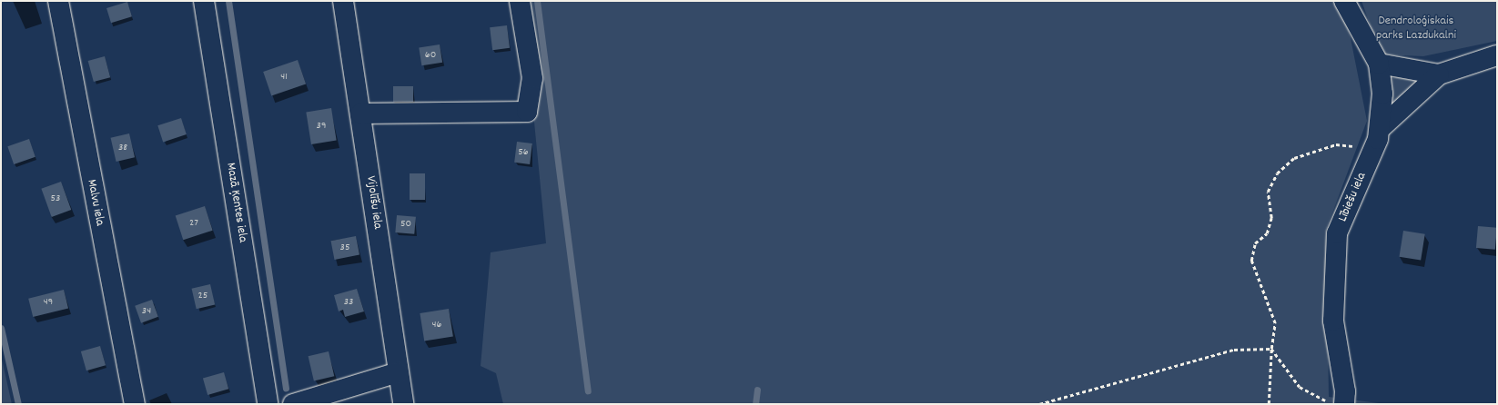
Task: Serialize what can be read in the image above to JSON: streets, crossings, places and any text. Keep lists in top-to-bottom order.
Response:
{
  "streets": {
    "street": [
      "Lībiešu iela",
      "Malvu iela",
      "Mazā Ķentes iela",
      "Vijolīšu iela"
    ]
  },
  "parks": ["Dendroloģiskais parks Lazdukalni"],
  "house_numbers": [
    "60",
    "41",
    "39",
    "38",
    "56",
    "53",
    "27",
    "50",
    "35",
    "25",
    "49",
    "33",
    "34",
    "46"
  ]
}
